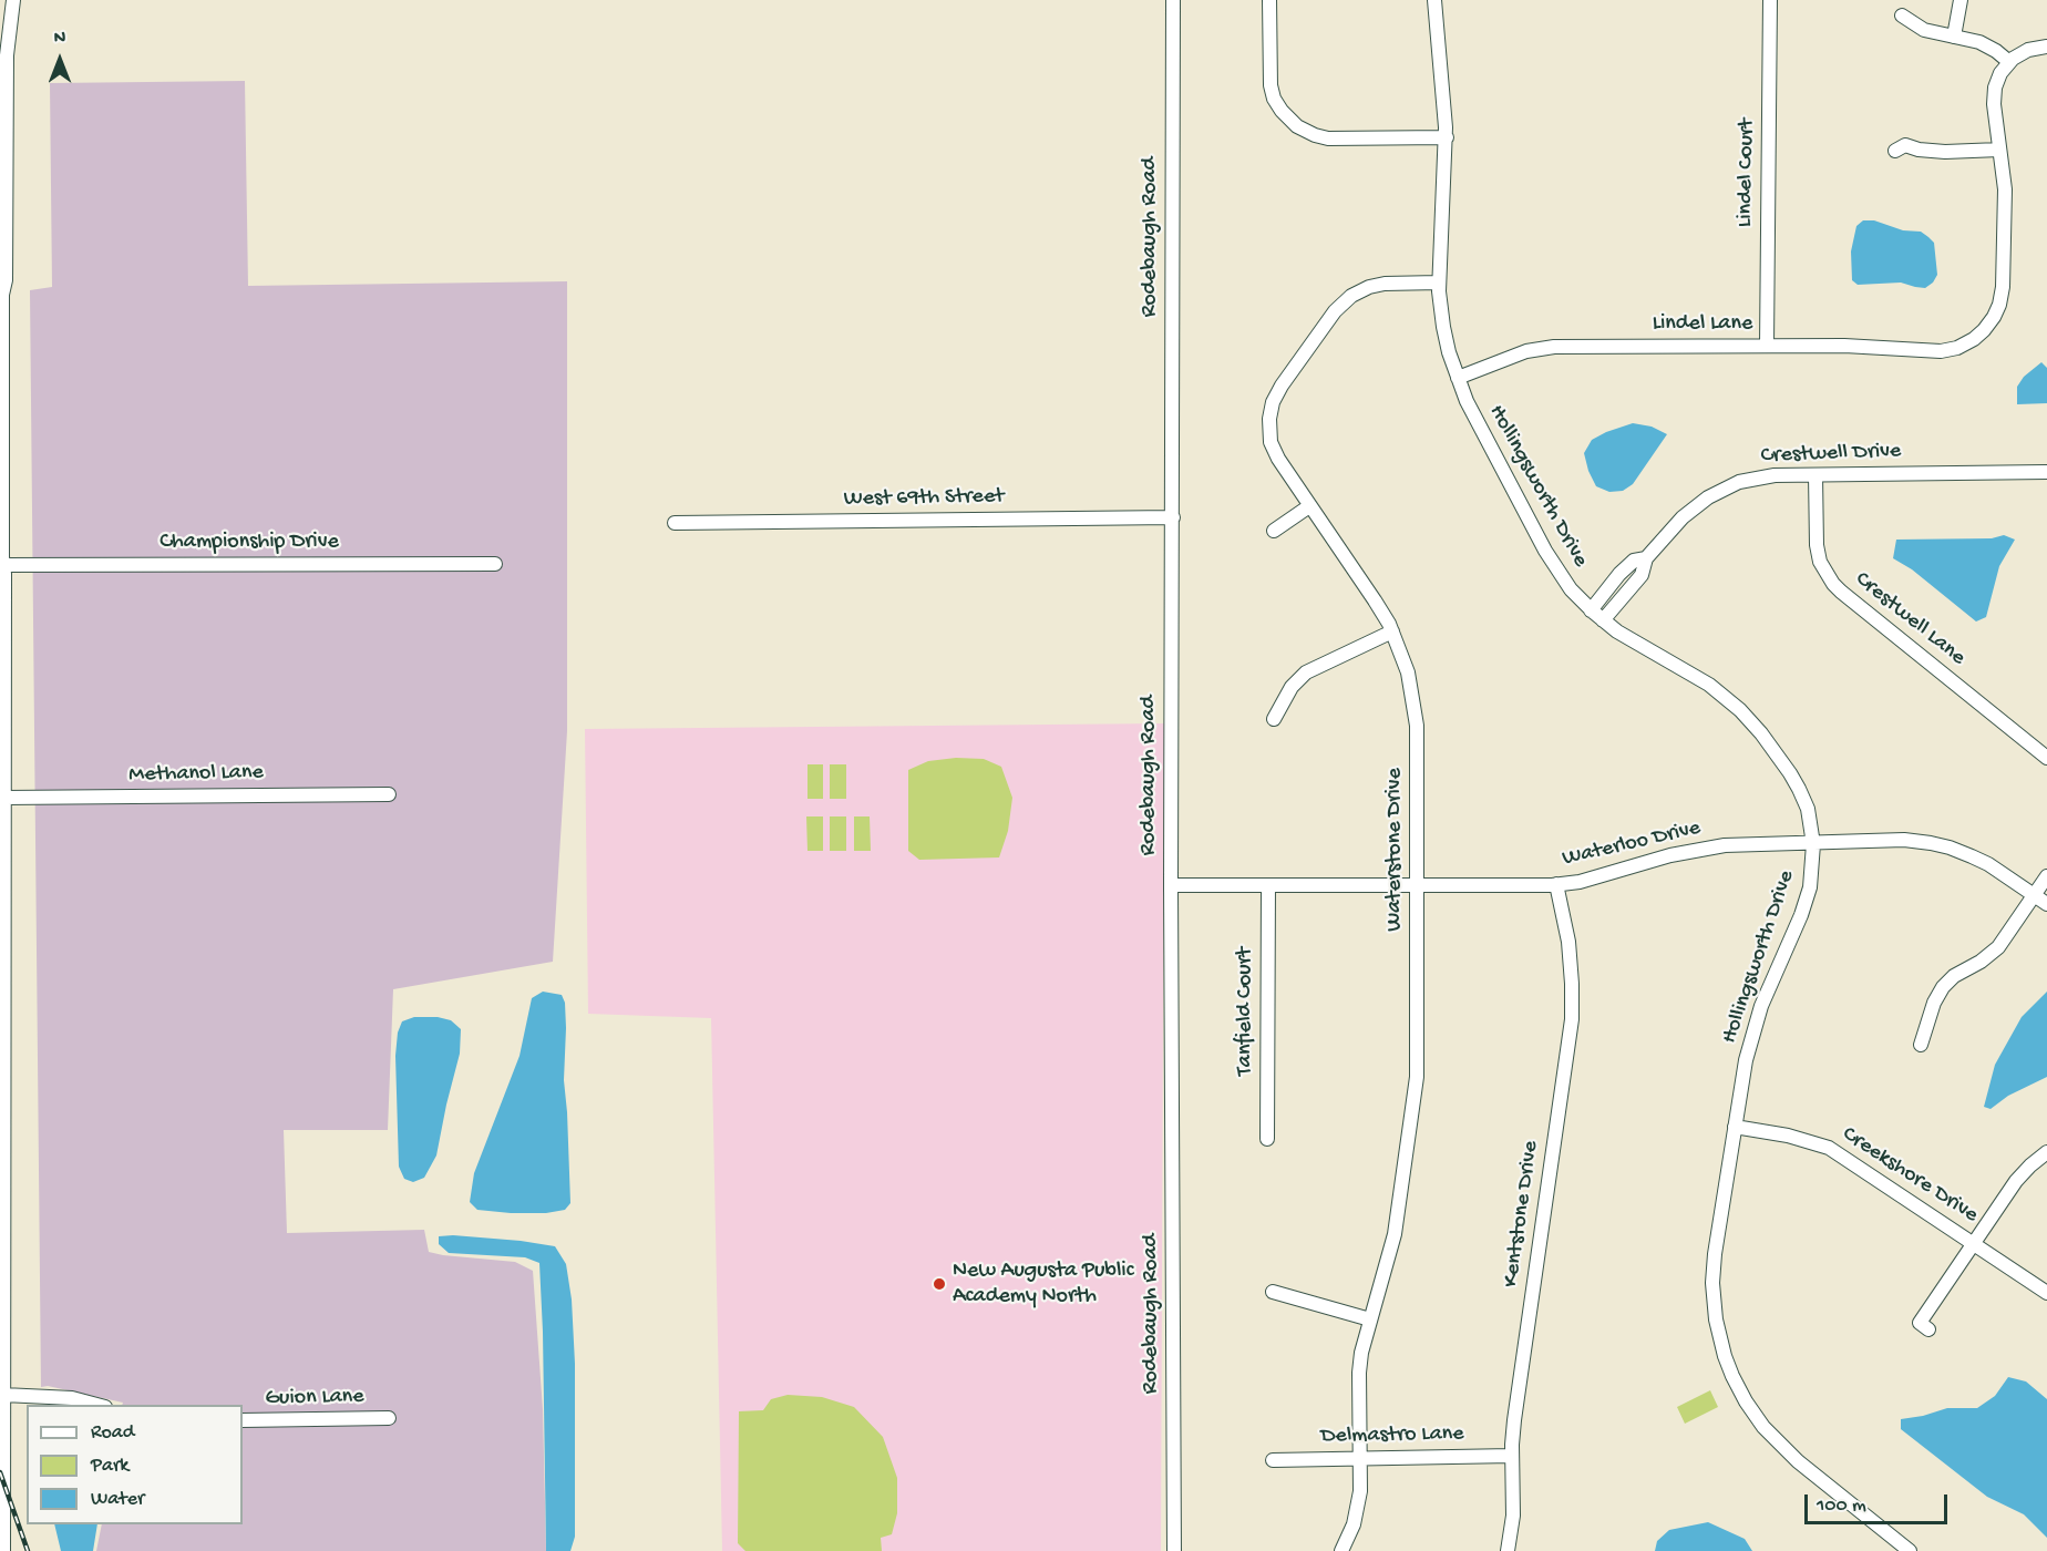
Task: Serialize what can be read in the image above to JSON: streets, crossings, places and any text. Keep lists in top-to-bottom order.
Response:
{
  "streets": {
    "street": [
      "Lindel Court",
      "Rodebaugh Road",
      "Lindel Lane",
      "Crestwell Drive",
      "Hollingsworth Drive",
      "West 69th Street",
      "Championship Drive",
      "Crestwell Lane",
      "Methanol Lane",
      "Waterloo Drive",
      "Waterstone Drive",
      "Tanfield Court",
      "Creekshore Drive",
      "Kentstone Drive",
      "Guion Lane",
      "Delmastro Lane"
    ]
  },
  "crossings": [
    ["Lindel Court", "Lindel Lane"],
    ["Rodebaugh Road", "West 69th Street"],
    ["Rodebaugh Road", "Waterloo Drive"],
    ["Lindel Lane", "Hollingsworth Drive"],
    ["Crestwell Drive", "Hollingsworth Drive"],
    ["Crestwell Drive", "Crestwell Lane"],
    ["Hollingsworth Drive", "Waterloo Drive"],
    ["Hollingsworth Drive", "Waterstone Drive"],
    ["Hollingsworth Drive", "Creekshore Drive"],
    ["Waterloo Drive", "Waterstone Drive"],
    ["Waterloo Drive", "Tanfield Court"],
    ["Waterloo Drive", "Kentstone Drive"],
    ["Waterstone Drive", "Delmastro Lane"],
    ["Kentstone Drive", "Delmastro Lane"]
  ],
  "places": ["New Augusta Public Academy North"],
  "legend": ["Road", "Park", "Water"],
  "scale_bar": "100 m",
  "north": "top"
}
